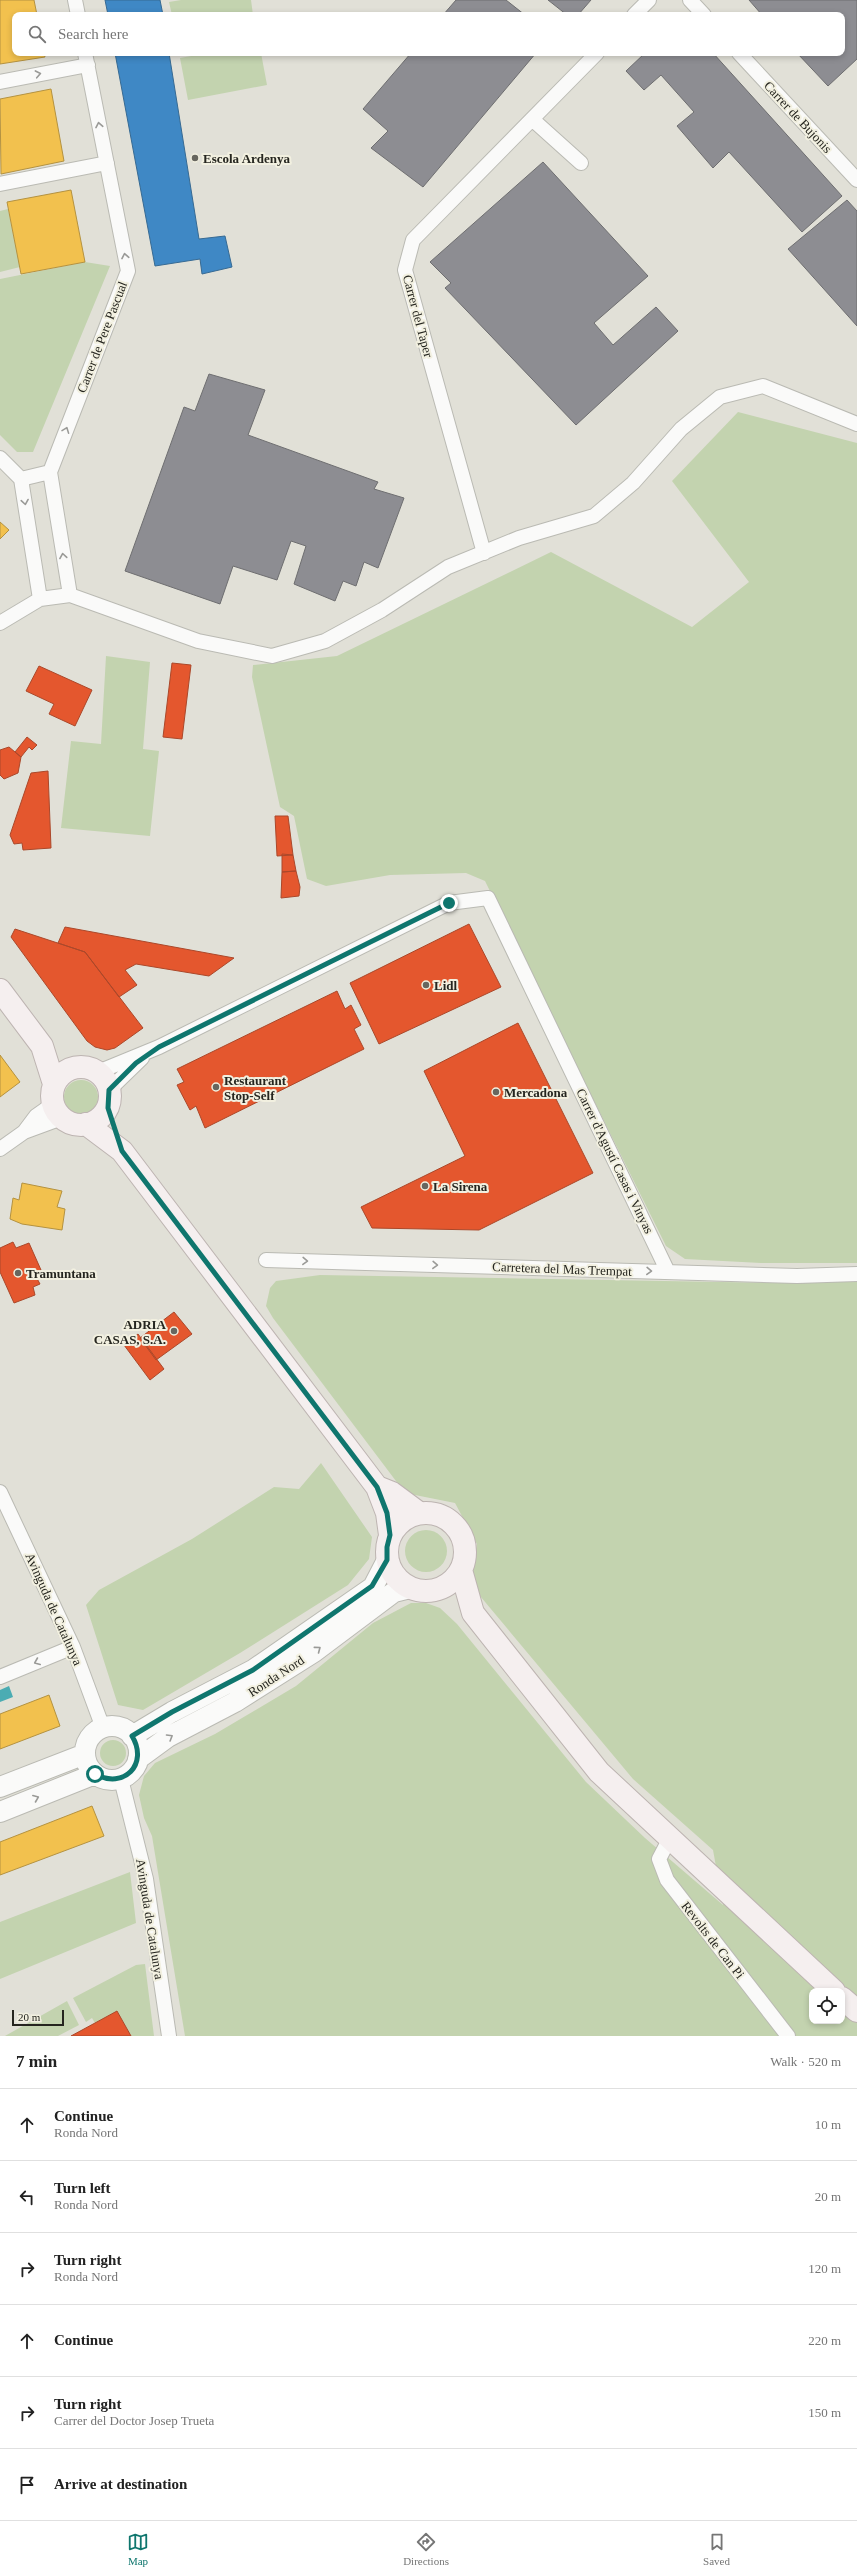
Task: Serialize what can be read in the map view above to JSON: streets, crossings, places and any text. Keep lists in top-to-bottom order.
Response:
{
  "streets": {
    "street": [
      "Carrer de Bujonis",
      "Carrer del Taper",
      "Carrer de Pere Pascual",
      "Carrer d'Agustí Casas i Vinyas",
      "Carretera del Mas Trempat",
      "Avinguda de Catalunya",
      "Ronda Nord",
      "Revolts de Can Pi"
    ]
  },
  "crossings": [
    ["Carrer d'Agustí Casas i Vinyas", "Carretera del Mas Trempat"],
    ["Avinguda de Catalunya", "Ronda Nord"]
  ],
  "one_way": ["Carrer de Pere Pascual", "Carretera del Mas Trempat"],
  "places": [
    "Escola Ardenya",
    "Lidl",
    "Restaurant Stop-Self",
    "Mercadona",
    "La Sirena",
    "Tramuntana",
    "ADRIA CASAS, S.A."
  ],
  "scale_bar": "20 m",
  "page": {
    "search": "Search here",
    "scale": "20 m",
    "heading": ["7 min", "Walk · 520 m"],
    "list": [
      ["Continue", "Ronda Nord", "10 m"],
      ["Turn left", "Ronda Nord", "20 m"],
      ["Turn right", "Ronda Nord", "120 m"],
      ["Continue", "220 m"],
      ["Turn right", "Carrer del Doctor Josep Trueta", "150 m"],
      "Arrive at destination"
    ],
    "nav": ["Map", "Directions", "Saved"]
  }
}
